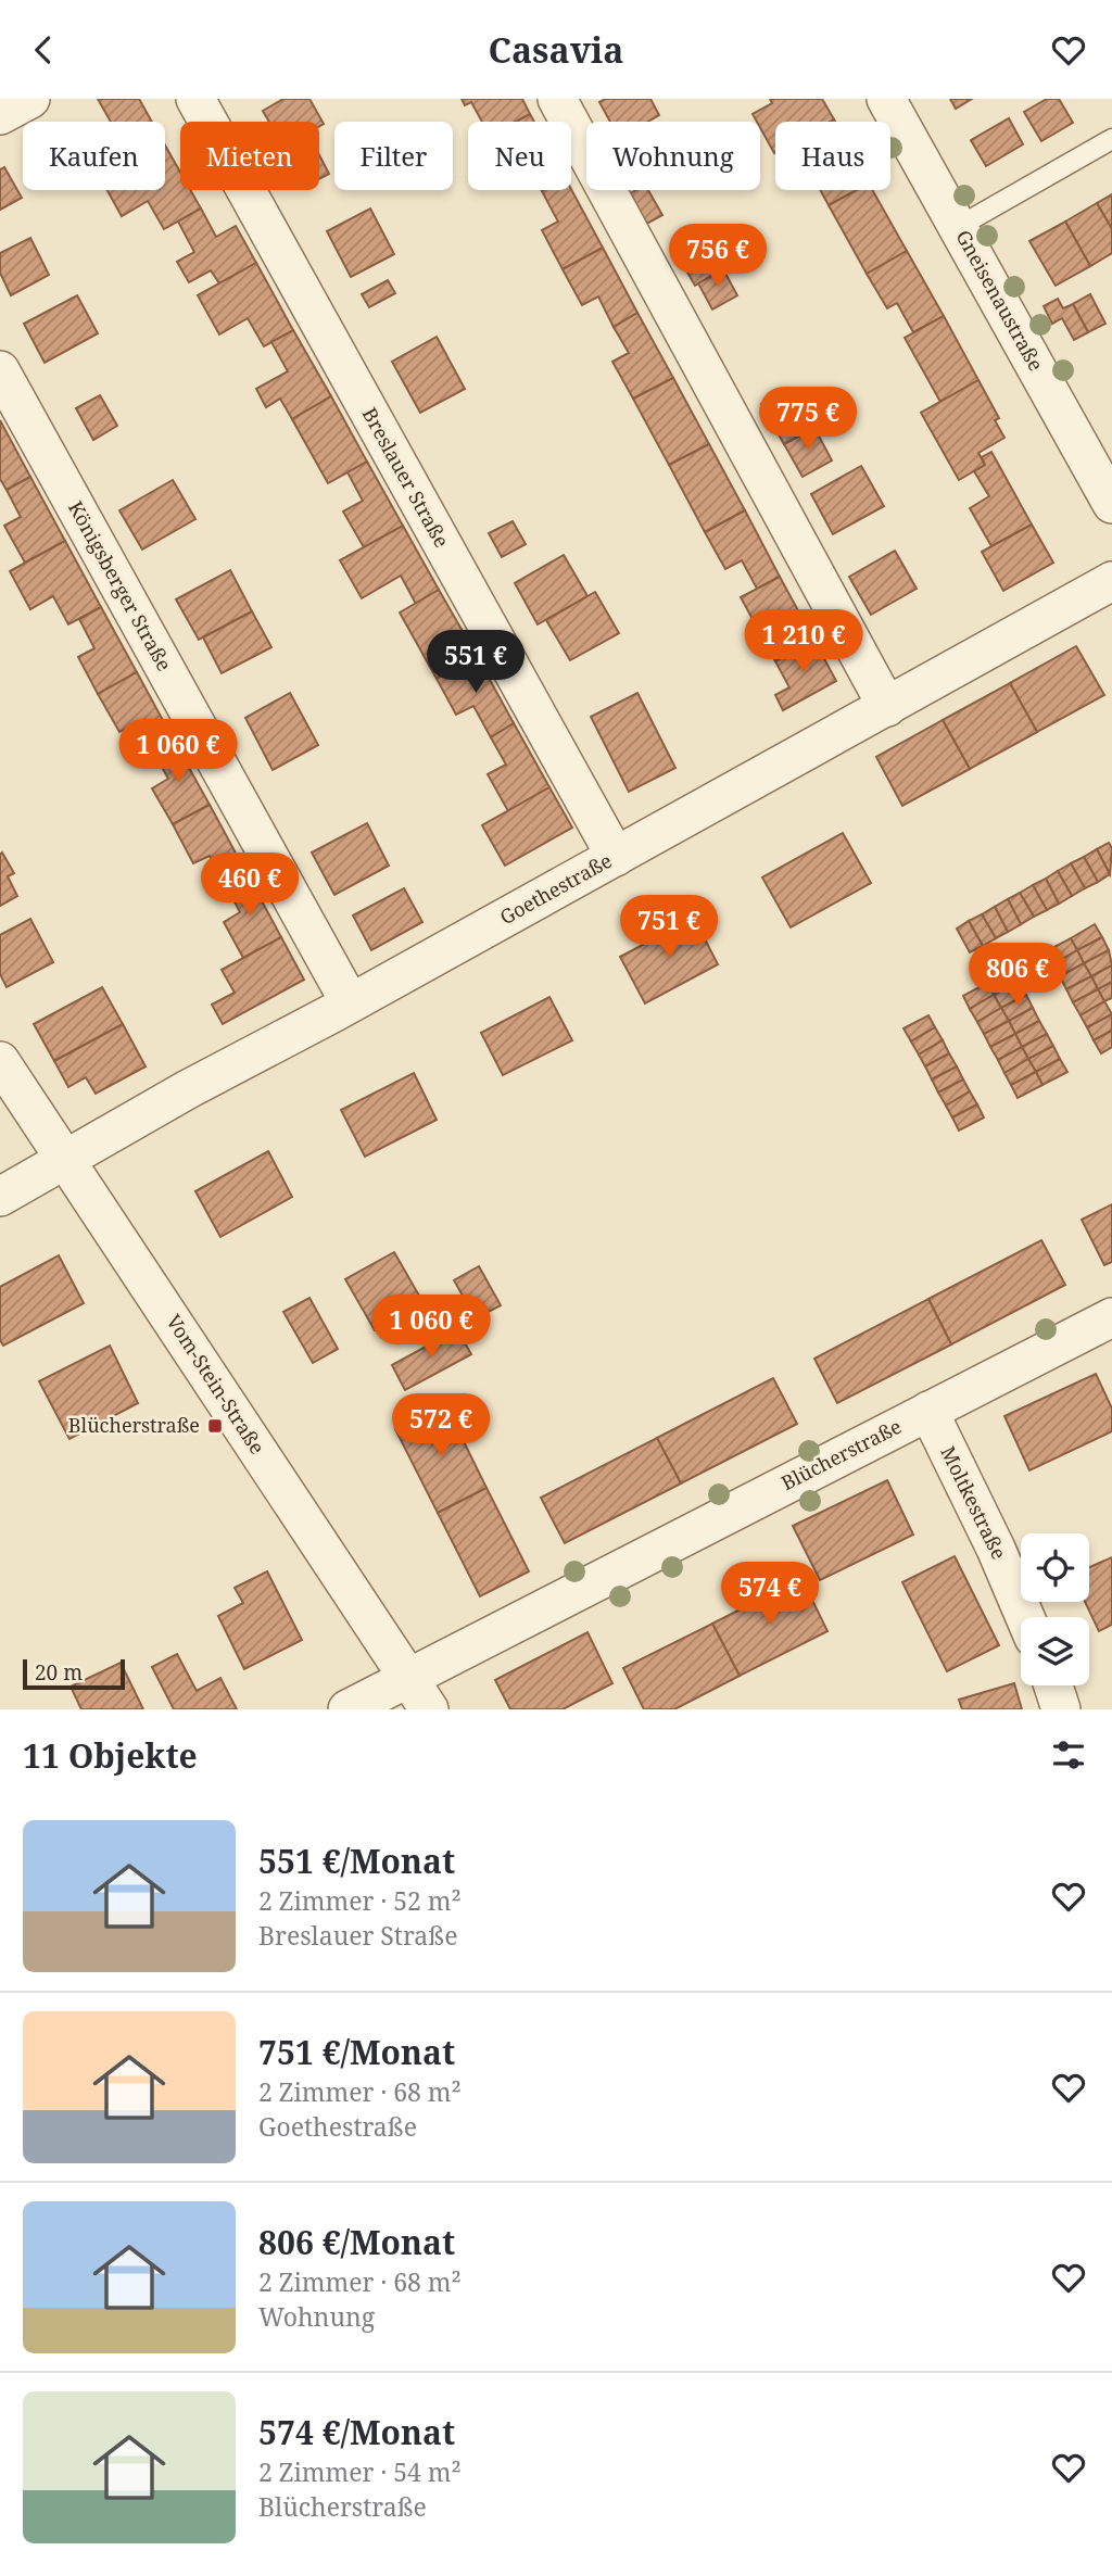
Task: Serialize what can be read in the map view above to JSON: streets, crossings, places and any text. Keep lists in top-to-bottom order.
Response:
{
  "streets": {
    "street": [
      "Gneisenaustraße",
      "Breslauer Straße",
      "Königsberger Straße",
      "Goethestraße",
      "Vom-Stein-Straße",
      "Blücherstraße",
      "Moltkestraße"
    ]
  },
  "crossings": [
    ["Breslauer Straße", "Goethestraße"],
    ["Königsberger Straße", "Goethestraße"],
    ["Goethestraße", "Vom-Stein-Straße"],
    ["Vom-Stein-Straße", "Blücherstraße"],
    ["Blücherstraße", "Moltkestraße"]
  ],
  "places": {
    "transit": ["Blücherstraße"]
  },
  "scale_bar": "20 m",
  "page": {
    "header": "Casavia",
    "chip": [
      "Kaufen",
      "Mieten",
      "Filter",
      "Neu",
      "Wohnung",
      "Haus"
    ],
    "price": [
      "756 €",
      "775 €",
      "1 210 €",
      "551 €",
      "1 060 €",
      "460 €",
      "751 €",
      "806 €",
      "1 060 €",
      "572 €",
      "574 €"
    ],
    "scale": "20 m",
    "heading": "11 Objekte",
    "list": [
      {
        "name": "551 €/Monat",
        "note": "2 Zimmer · 52 m² · Breslauer Straße"
      },
      {
        "name": "751 €/Monat",
        "note": "2 Zimmer · 68 m² · Goethestraße"
      },
      {
        "name": "806 €/Monat",
        "note": "2 Zimmer · 68 m² · Wohnung"
      },
      {
        "name": "574 €/Monat",
        "note": "2 Zimmer · 54 m² · Blücherstraße"
      }
    ]
  }
}
